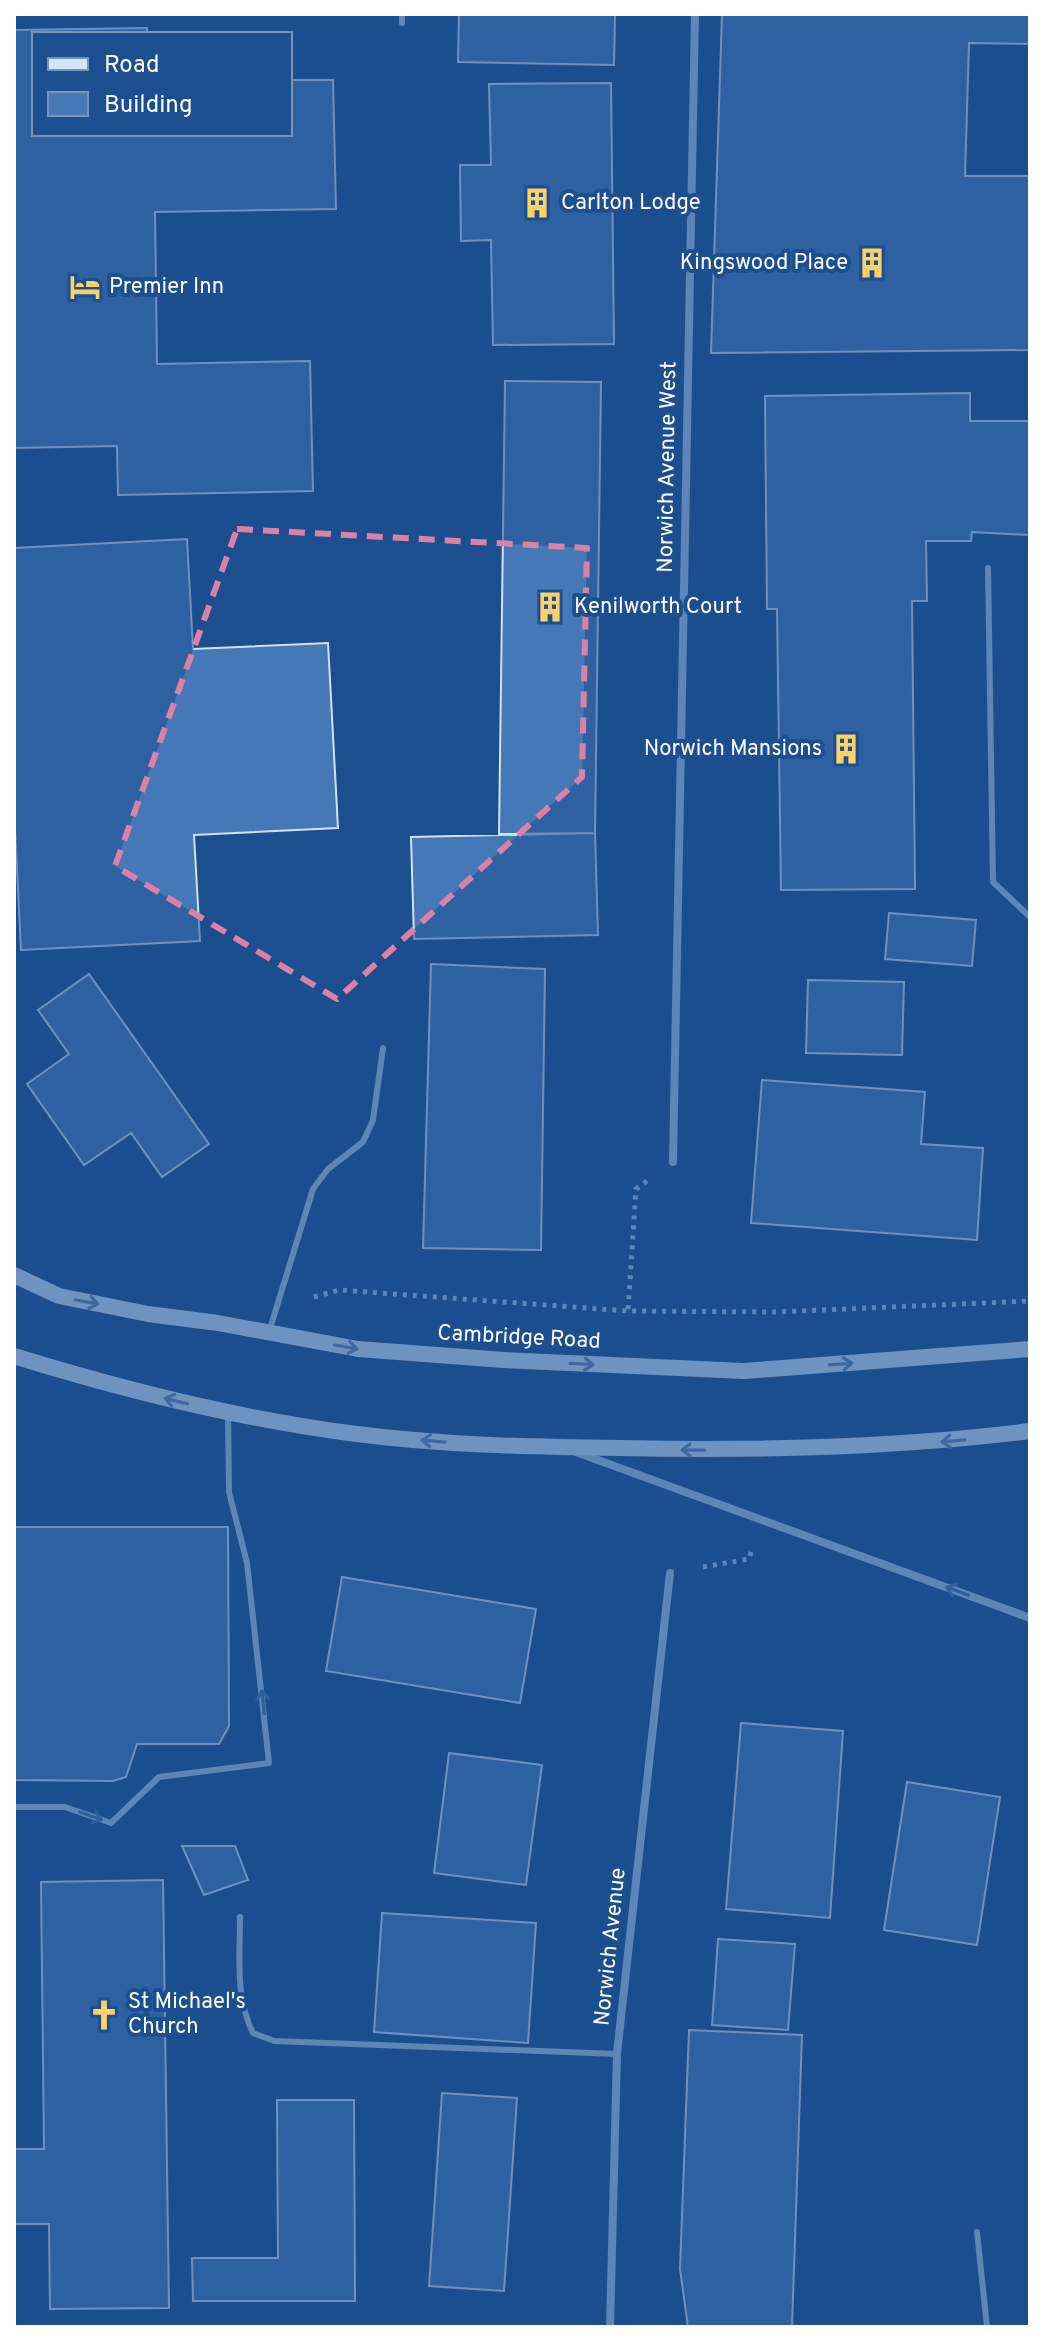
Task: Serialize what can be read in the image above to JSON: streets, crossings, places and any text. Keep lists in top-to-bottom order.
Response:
{
  "streets": {
    "main road": ["Cambridge Road"],
    "street": ["Norwich Avenue West", "Norwich Avenue"]
  },
  "places": {
    "building": [
      "Carlton Lodge",
      "Kingswood Place",
      "Kenilworth Court",
      "Norwich Mansions"
    ],
    "hotel": ["Premier Inn"],
    "church": ["St Michael's Church"]
  },
  "legend": ["Road", "Building"]
}
